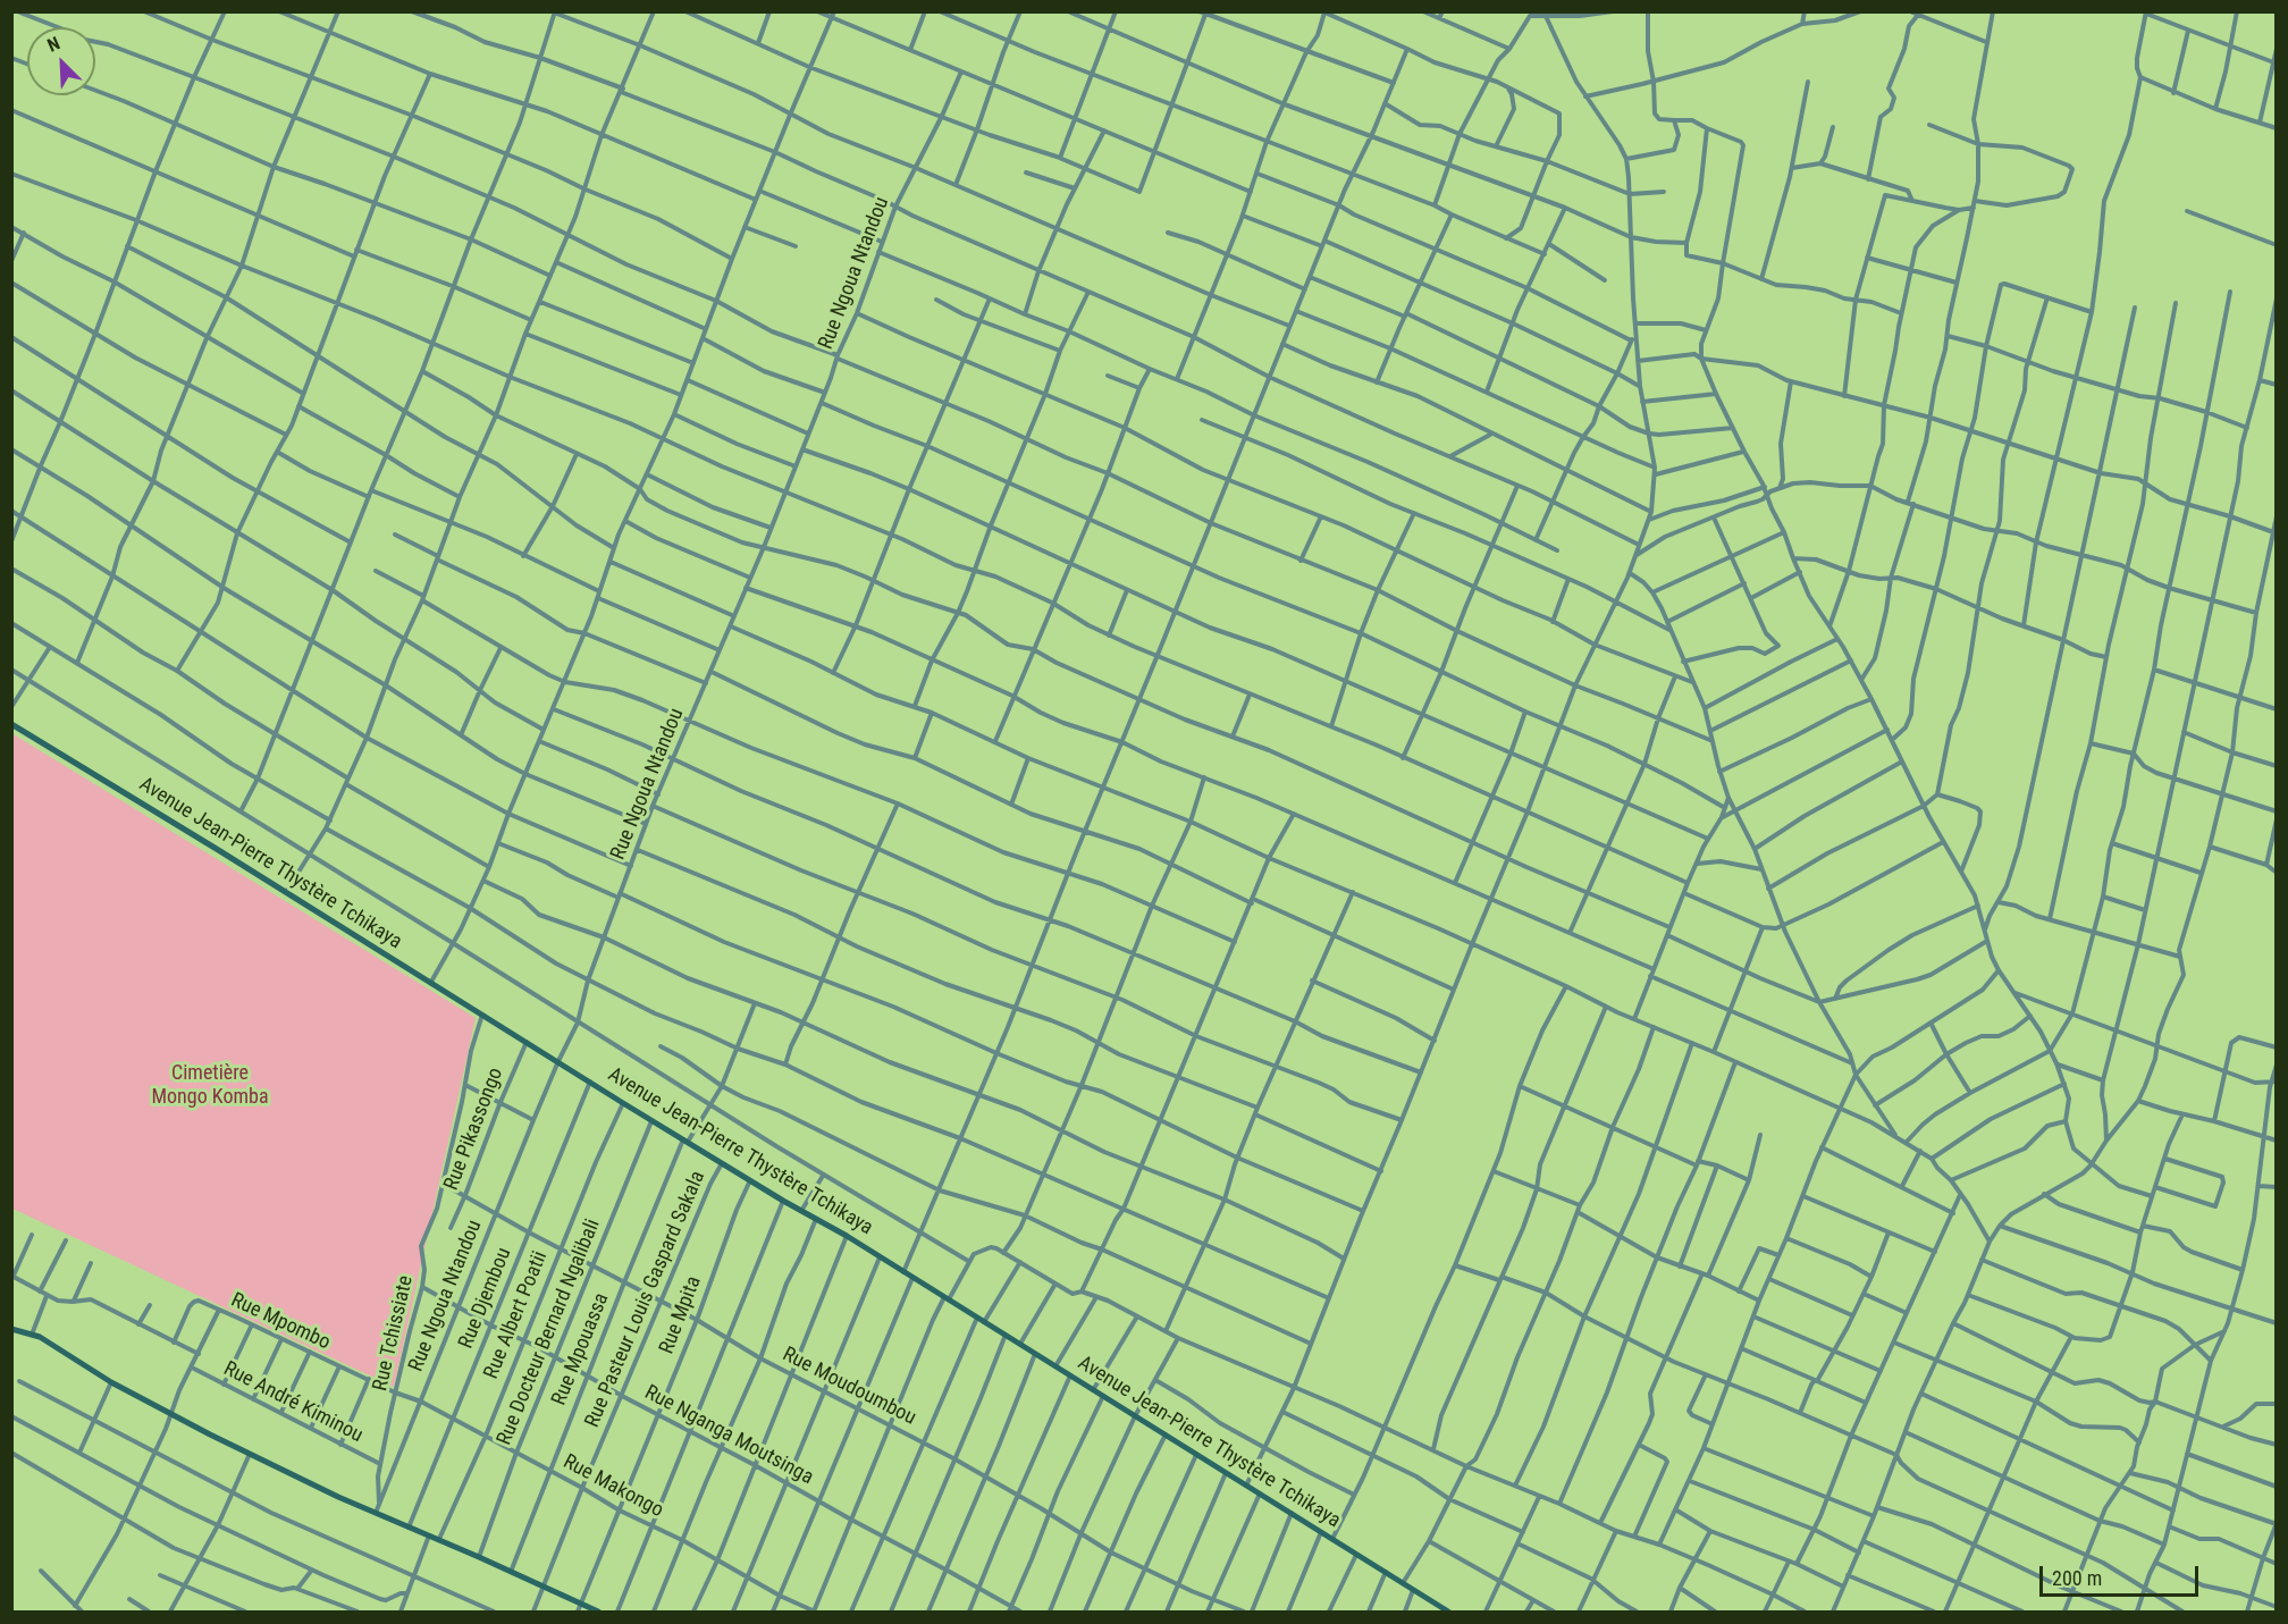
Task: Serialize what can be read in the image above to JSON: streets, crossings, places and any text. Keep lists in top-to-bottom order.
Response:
{
  "streets": {
    "street": [
      "Rue Ngoua Ntandou",
      "Avenue Jean-Pierre Thystère Tchikaya",
      "Rue Pikassongo",
      "Rue Djembou",
      "Rue Pasteur Louis Gaspard Sakala",
      "Rue Albert Poatii",
      "Rue Mpita",
      "Rue Mpombo",
      "Rue Docteur Bernard Ngalibali",
      "Rue Tchissiate",
      "Rue Mpouassa",
      "Rue Moudoumbou",
      "Rue André Kiminou",
      "Rue Nganga Moutsinga",
      "Rue Makongo"
    ]
  },
  "crossings": [
    ["Rue Ngoua Ntandou", "Avenue Jean-Pierre Thystère Tchikaya"],
    ["Rue Ngoua Ntandou", "Rue Tchissiate"],
    ["Rue Ngoua Ntandou", "Rue Moudoumbou"],
    ["Rue Ngoua Ntandou", "Rue Nganga Moutsinga"],
    ["Rue Ngoua Ntandou", "Rue Makongo"],
    ["Avenue Jean-Pierre Thystère Tchikaya", "Rue Pikassongo"],
    ["Avenue Jean-Pierre Thystère Tchikaya", "Rue Djembou"],
    ["Avenue Jean-Pierre Thystère Tchikaya", "Rue Pasteur Louis Gaspard Sakala"],
    ["Avenue Jean-Pierre Thystère Tchikaya", "Rue Albert Poatii"],
    ["Avenue Jean-Pierre Thystère Tchikaya", "Rue Mpita"],
    ["Avenue Jean-Pierre Thystère Tchikaya", "Rue Docteur Bernard Ngalibali"],
    ["Avenue Jean-Pierre Thystère Tchikaya", "Rue Tchissiate"],
    ["Avenue Jean-Pierre Thystère Tchikaya", "Rue Mpouassa"],
    ["Rue Pikassongo", "Rue Moudoumbou"],
    ["Rue Djembou", "Rue Moudoumbou"],
    ["Rue Djembou", "Rue Nganga Moutsinga"],
    ["Rue Djembou", "Rue Makongo"],
    ["Rue Pasteur Louis Gaspard Sakala", "Rue Moudoumbou"],
    ["Rue Pasteur Louis Gaspard Sakala", "Rue Nganga Moutsinga"],
    ["Rue Pasteur Louis Gaspard Sakala", "Rue Makongo"],
    ["Rue Albert Poatii", "Rue Moudoumbou"],
    ["Rue Albert Poatii", "Rue Nganga Moutsinga"],
    ["Rue Albert Poatii", "Rue Makongo"],
    ["Rue Mpita", "Rue Moudoumbou"],
    ["Rue Mpita", "Rue Nganga Moutsinga"],
    ["Rue Mpita", "Rue Makongo"],
    ["Rue Mpombo", "Rue Tchissiate"],
    ["Rue Mpombo", "Rue Makongo"],
    ["Rue Docteur Bernard Ngalibali", "Rue Moudoumbou"],
    ["Rue Docteur Bernard Ngalibali", "Rue Nganga Moutsinga"],
    ["Rue Docteur Bernard Ngalibali", "Rue Makongo"],
    ["Rue Tchissiate", "Rue Moudoumbou"],
    ["Rue Tchissiate", "Rue André Kiminou"],
    ["Rue Tchissiate", "Rue Nganga Moutsinga"],
    ["Rue Tchissiate", "Rue Makongo"],
    ["Rue Mpouassa", "Rue Moudoumbou"],
    ["Rue Mpouassa", "Rue Nganga Moutsinga"],
    ["Rue Mpouassa", "Rue Makongo"]
  ],
  "parks": ["Cimetière Mongo Komba"],
  "scale_bar": "200 m",
  "north": "top left"
}
